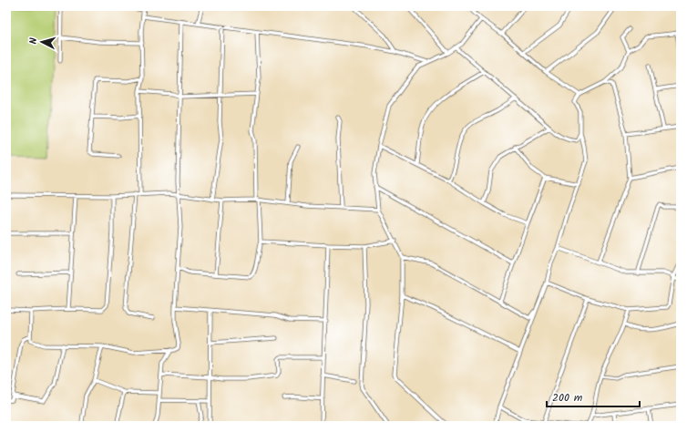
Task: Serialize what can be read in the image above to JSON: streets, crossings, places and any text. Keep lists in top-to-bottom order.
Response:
{
  "scale_bar": "200 m",
  "north": "left"
}
